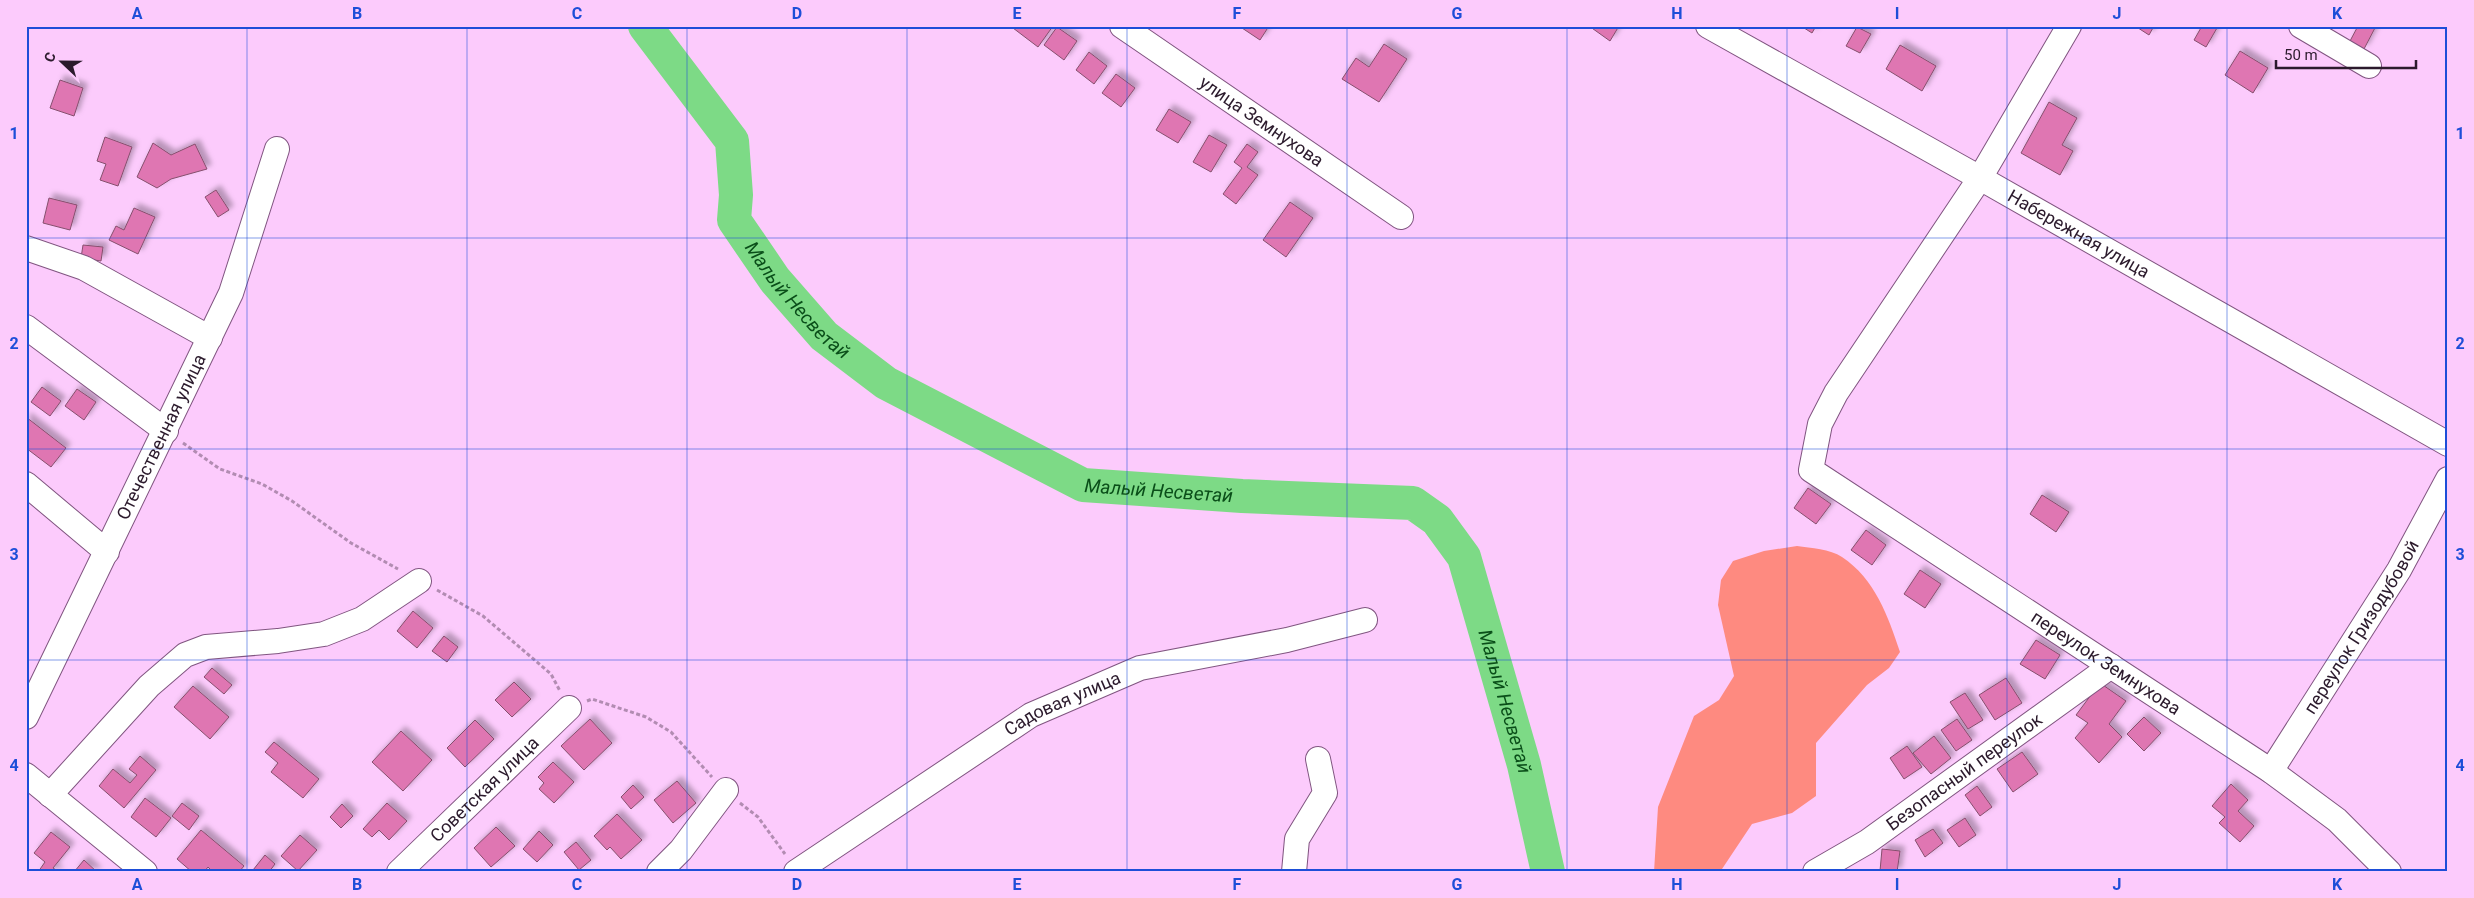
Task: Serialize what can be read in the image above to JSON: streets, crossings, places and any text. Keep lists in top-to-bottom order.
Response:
{
  "streets": {
    "street": [
      "улица Земнухова",
      "Набережная улица",
      "Отечественная улица",
      "переулок Гризодубовой",
      "переулок Земнухова",
      "Садовая улица",
      "Безопасный переулок",
      "Советская улица"
    ]
  },
  "crossings": [
    ["Набережная улица", "переулок Земнухова"],
    ["переулок Гризодубовой", "переулок Земнухова"],
    ["переулок Земнухова", "Безопасный переулок"]
  ],
  "water": ["Малый Несветай"],
  "scale_bar": "50 m",
  "north": "left",
  "grid": {
    "columns": [
      "A",
      "B",
      "C",
      "D",
      "E",
      "F",
      "G",
      "H",
      "I",
      "J",
      "K"
    ],
    "rows": [
      "1",
      "2",
      "3",
      "4"
    ]
  }
}
